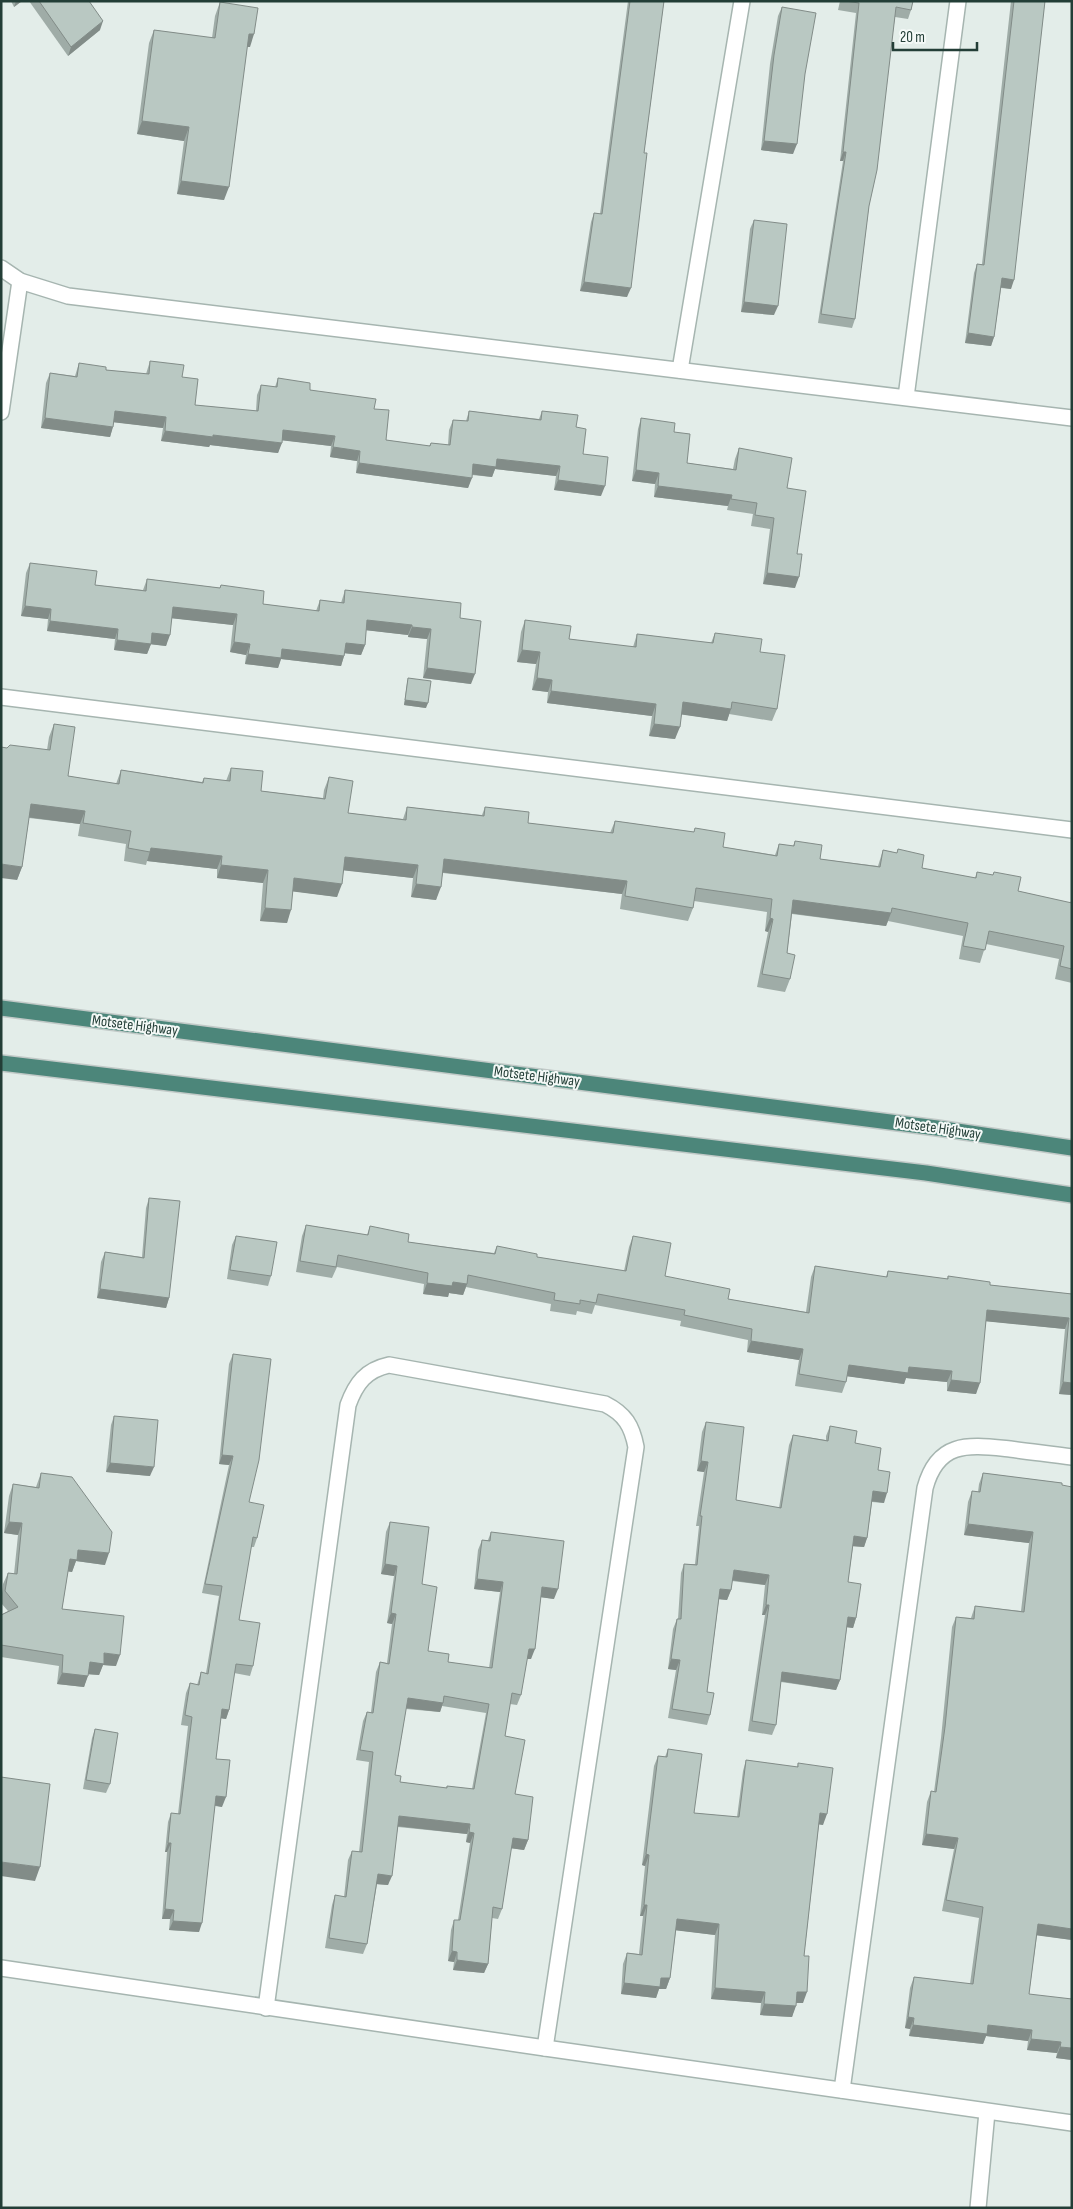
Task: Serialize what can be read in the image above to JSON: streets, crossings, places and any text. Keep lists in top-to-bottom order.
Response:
{
  "streets": {
    "highway": ["Motsete Highway"]
  },
  "scale_bar": "20 m"
}
